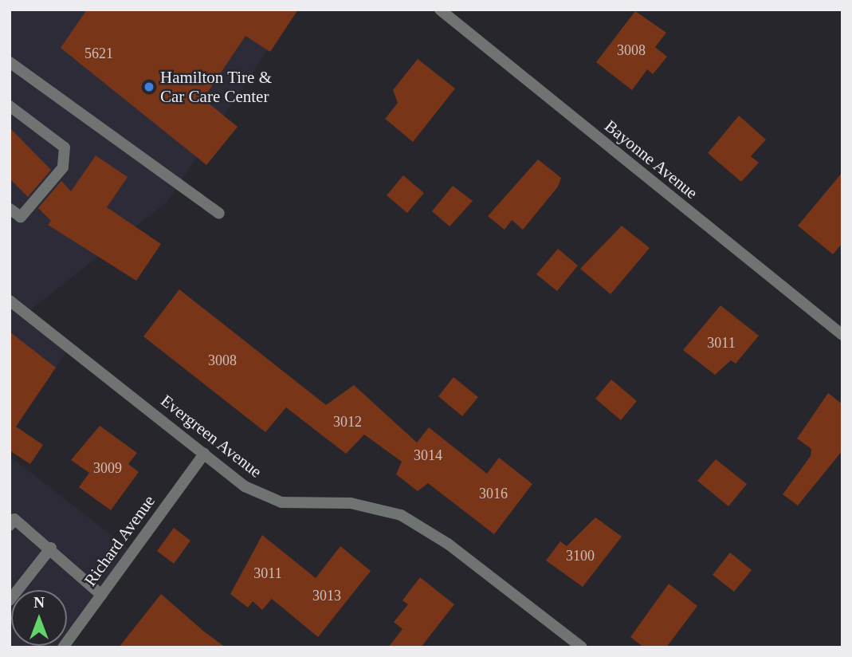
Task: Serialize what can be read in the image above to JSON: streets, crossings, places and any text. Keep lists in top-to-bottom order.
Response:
{
  "streets": {
    "street": ["Bayonne Avenue", "Evergreen Avenue", "Richard Avenue"]
  },
  "crossings": [
    ["Evergreen Avenue", "Richard Avenue"]
  ],
  "places": ["Hamilton Tire & Car Care Center"],
  "house_numbers": [
    "3008",
    "5621",
    "3011",
    "3008",
    "3012",
    "3014",
    "3009",
    "3016",
    "3100",
    "3011",
    "3013"
  ],
  "north": "top"
}
